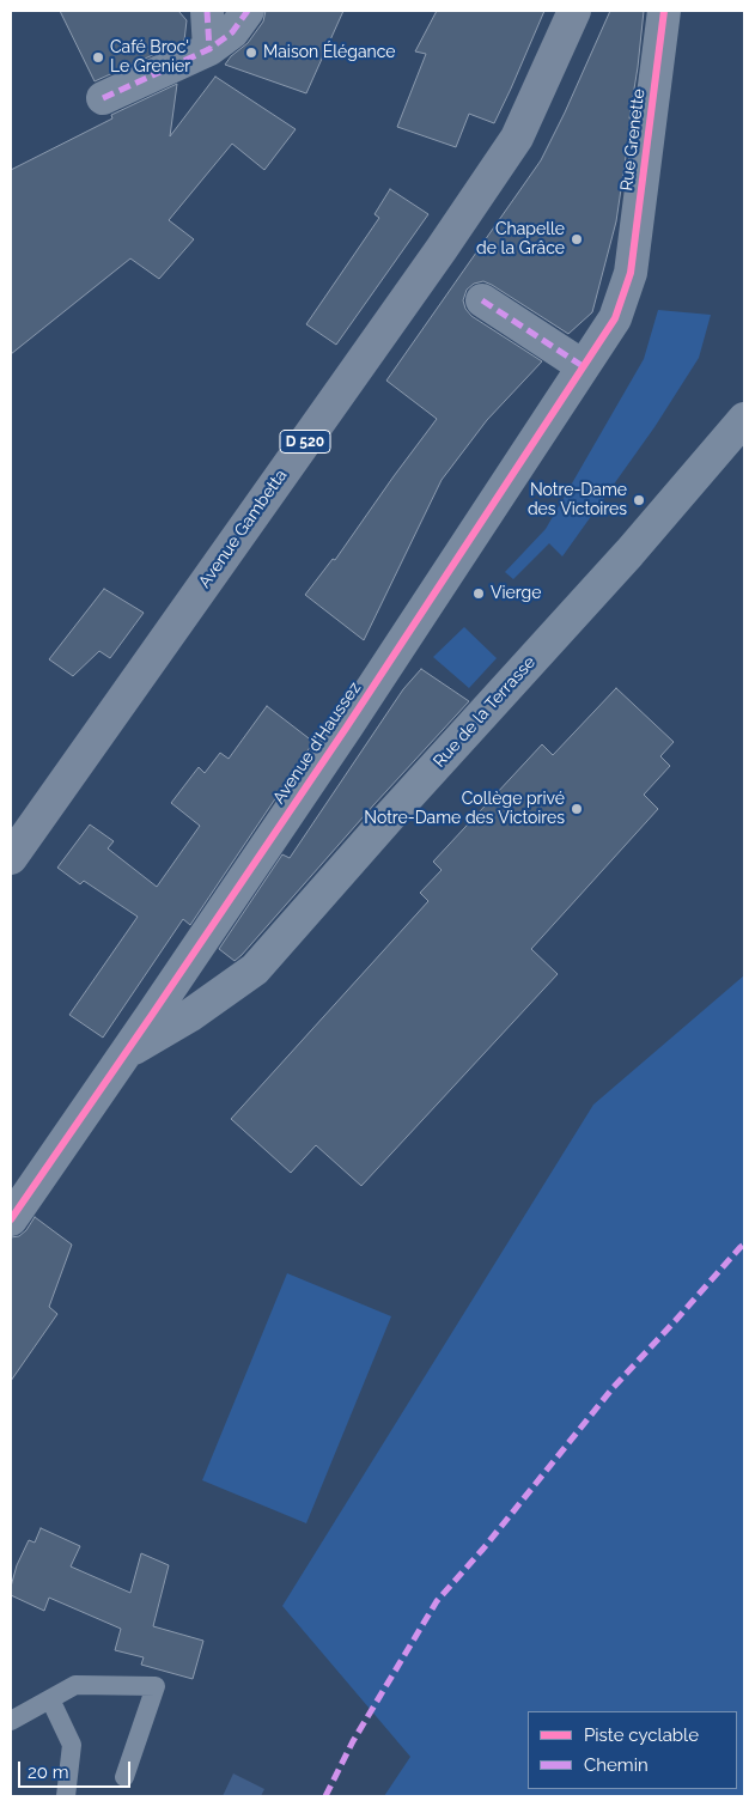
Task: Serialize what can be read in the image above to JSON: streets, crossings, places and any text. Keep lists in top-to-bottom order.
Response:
{
  "streets": {
    "main road": ["D 520", "Avenue Gambetta"],
    "street": ["Rue Grenette", "Rue de la Terrasse", "Avenue d'Haussez"]
  },
  "crossings": [
    ["Rue Grenette", "Avenue d'Haussez"],
    ["Rue de la Terrasse", "Avenue d'Haussez"]
  ],
  "places": [
    "Maison Élégance",
    "Café Broc' Le Grenier",
    "Chapelle de la Grâce",
    "Notre-Dame des Victoires",
    "Vierge",
    "Collège privé Notre-Dame des Victoires"
  ],
  "legend": ["Piste cyclable", "Chemin"],
  "scale_bar": "20 m"
}
